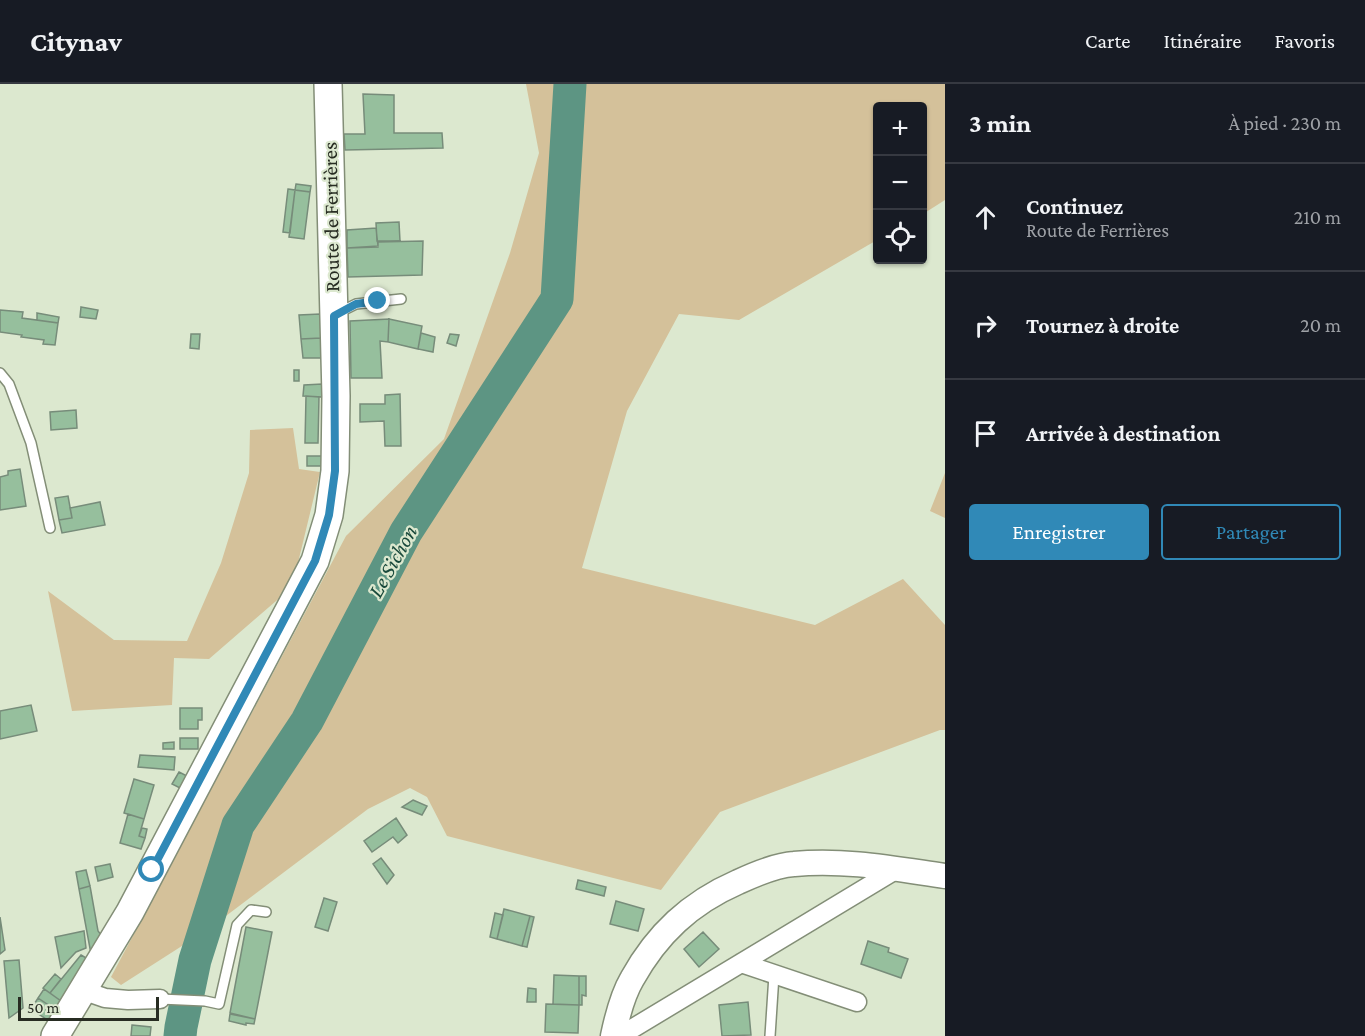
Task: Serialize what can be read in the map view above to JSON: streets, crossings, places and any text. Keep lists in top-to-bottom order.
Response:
{
  "streets": {
    "main road": ["Route de Ferrières"]
  },
  "water": ["Le Sichon"],
  "scale_bar": "50 m",
  "page": {
    "header": "Citynav",
    "nav": ["Carte", "Itinéraire", "Favoris"],
    "heading": ["3 min", "À pied · 230 m"],
    "map_buttons": ["+", "−"],
    "list": [
      ["Continuez", "Route de Ferrières", "210 m"],
      ["Tournez à droite", "20 m"],
      "Arrivée à destination"
    ],
    "buttons": ["Enregistrer", "Partager"],
    "scale": "50 m"
  }
}
